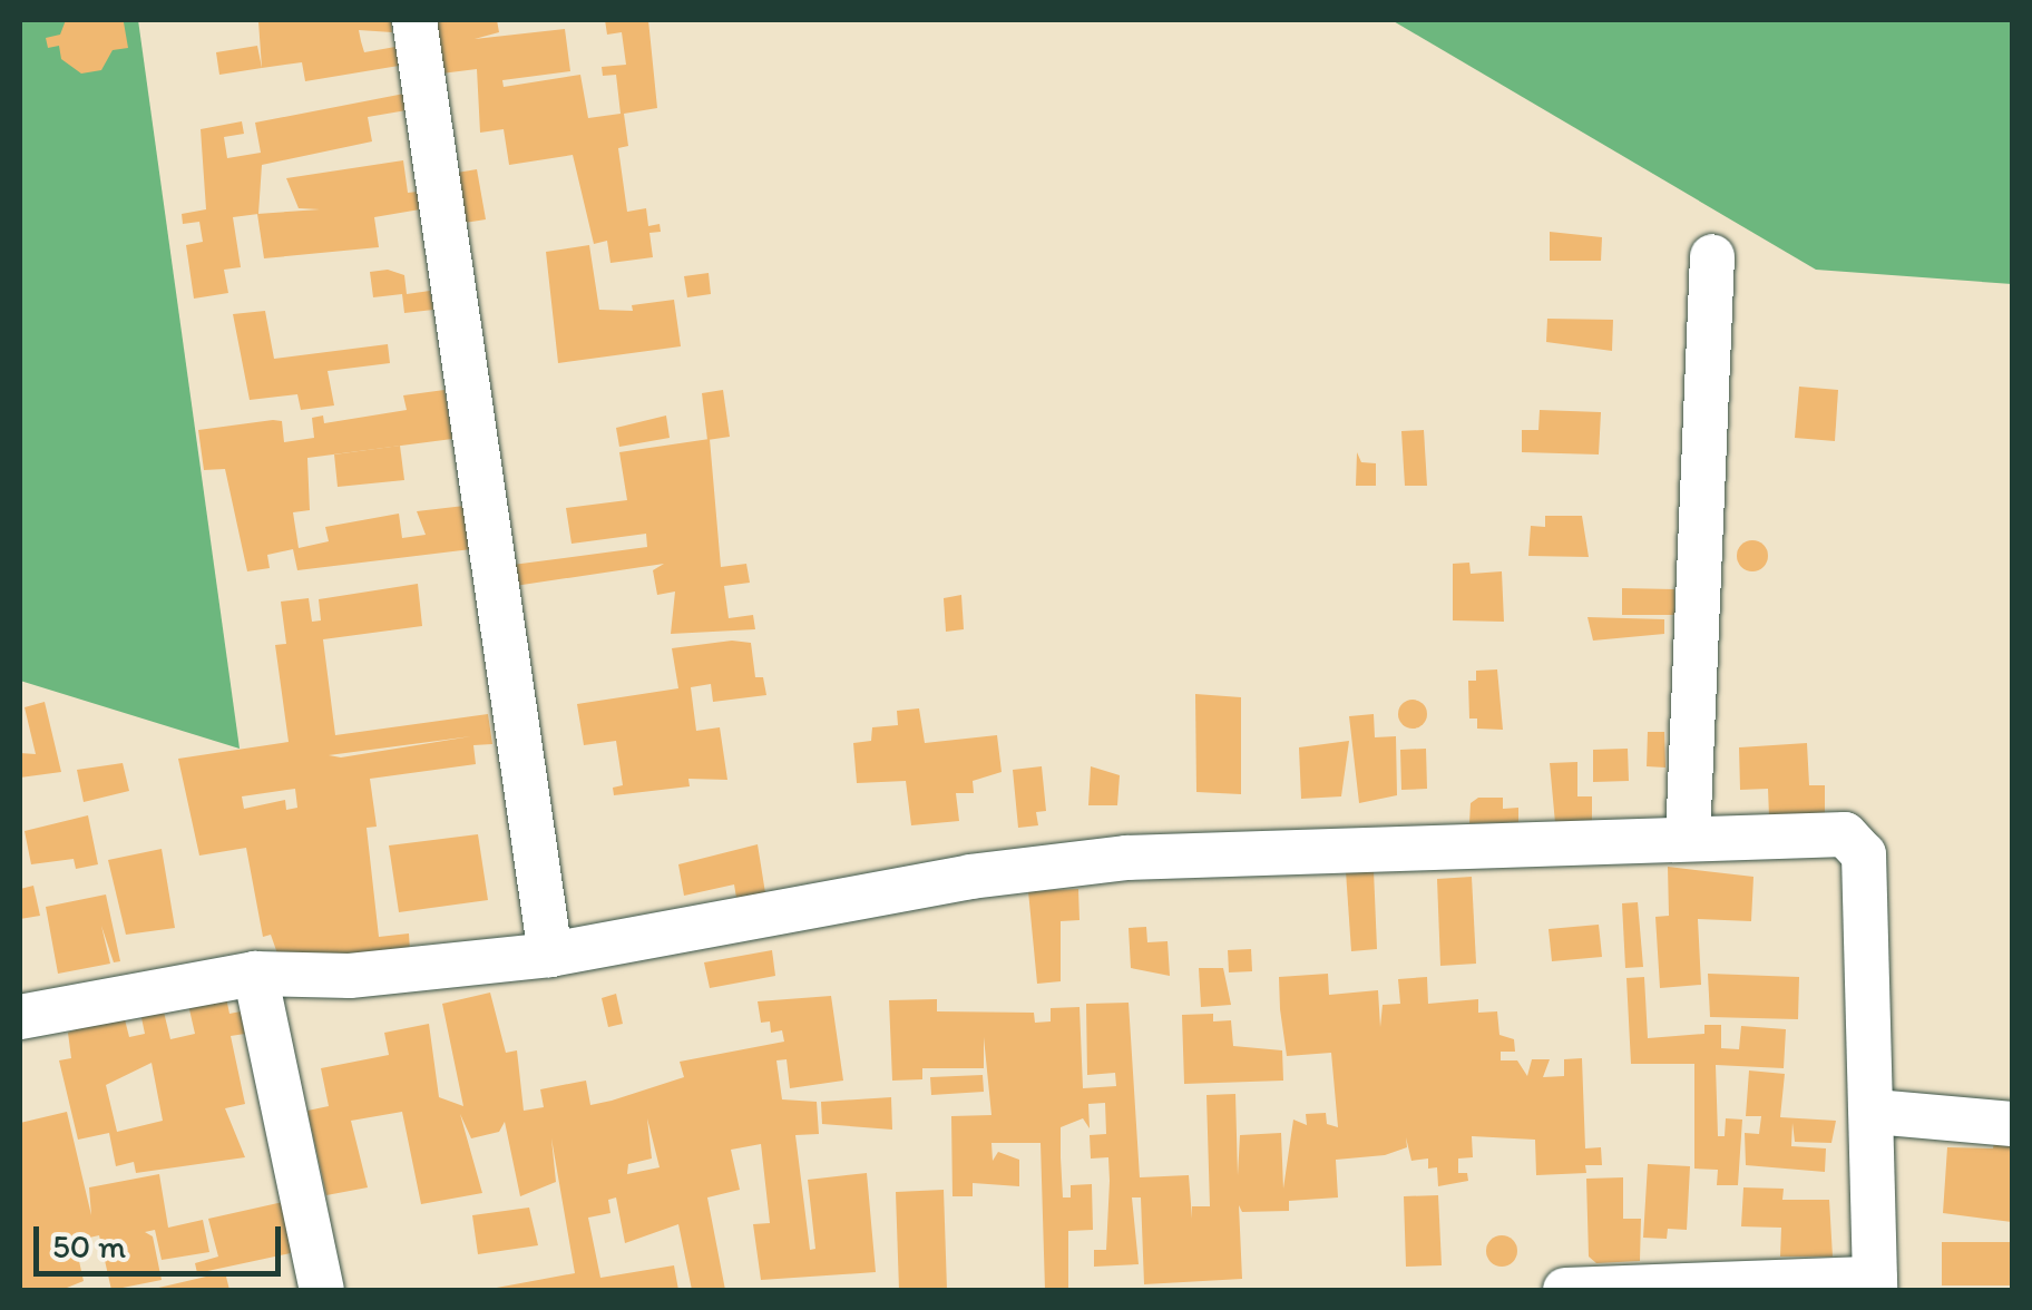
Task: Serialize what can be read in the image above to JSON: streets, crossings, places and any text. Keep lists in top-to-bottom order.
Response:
{
  "scale_bar": "50 m"
}
